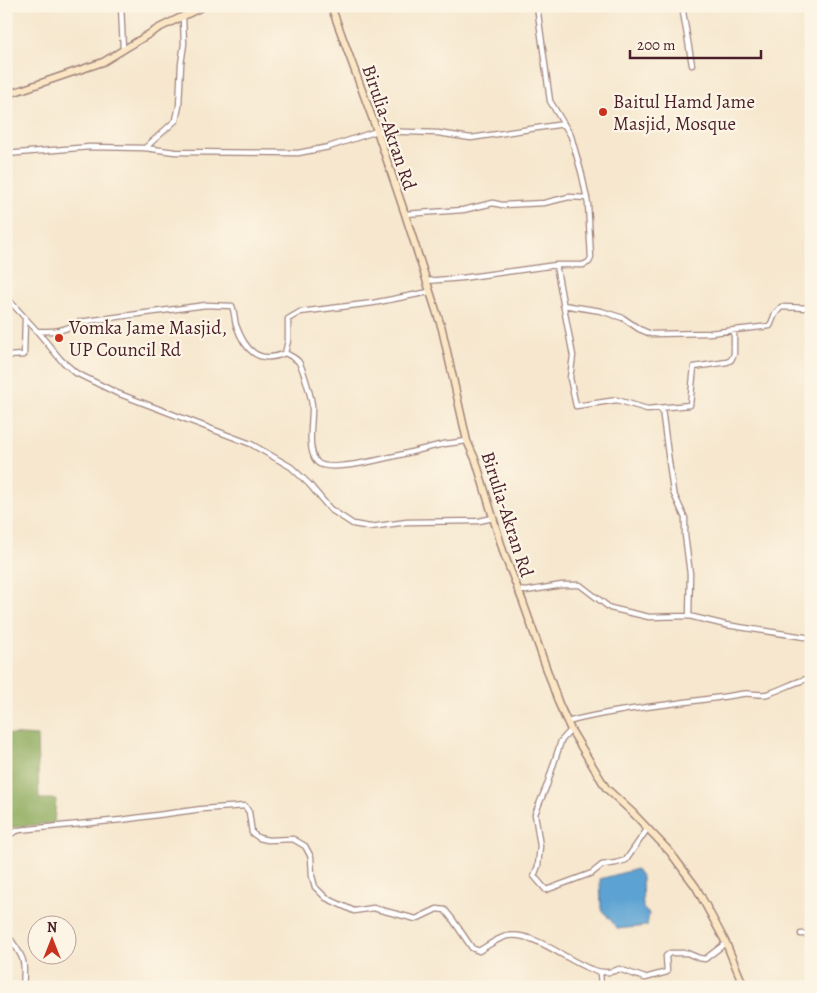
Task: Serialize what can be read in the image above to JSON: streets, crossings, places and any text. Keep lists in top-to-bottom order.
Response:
{
  "streets": {
    "street": ["Birulia-Akran Rd"]
  },
  "places": ["Baitul Hamd Jame Masjid, Mosque", "Vomka Jame Masjid, UP Council Rd"],
  "scale_bar": "200 m",
  "north": "top"
}
